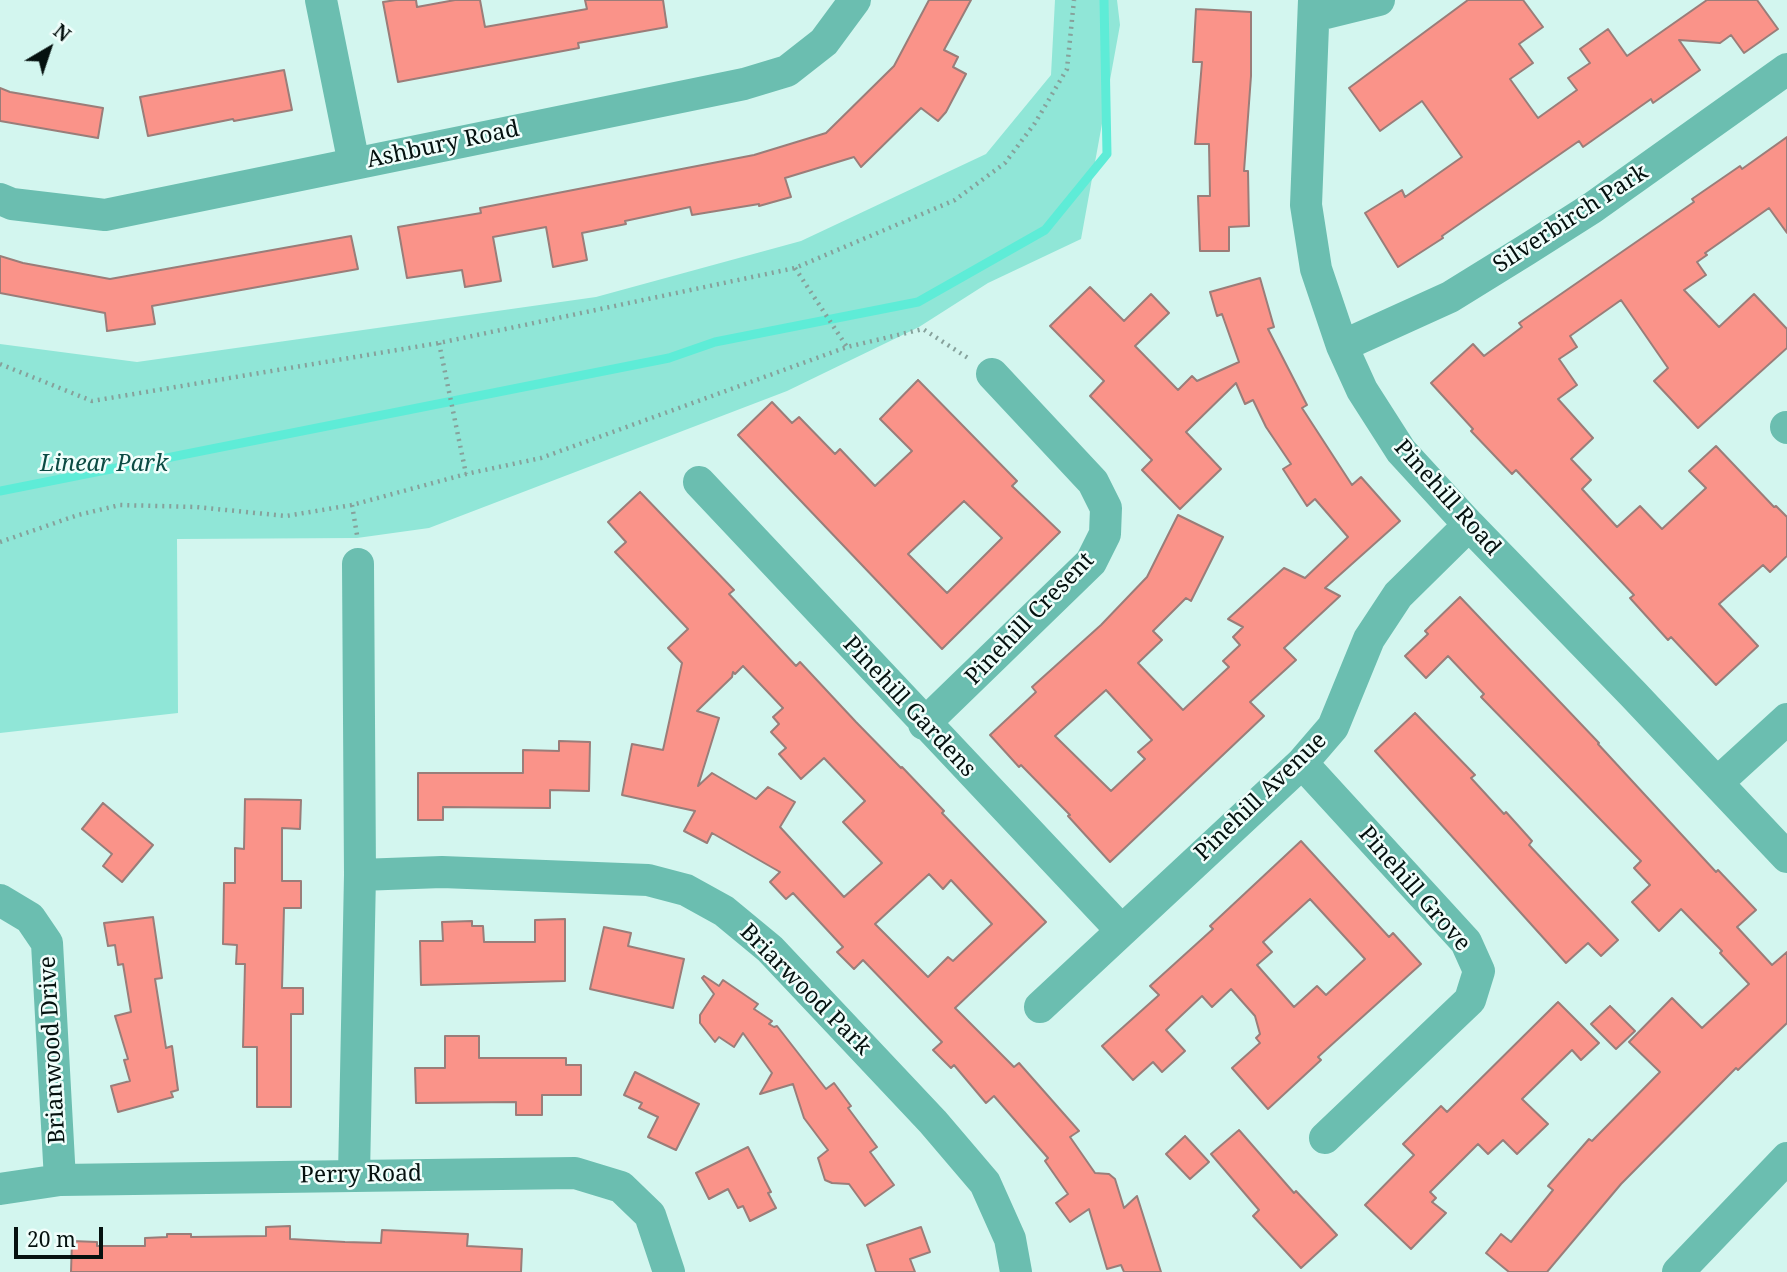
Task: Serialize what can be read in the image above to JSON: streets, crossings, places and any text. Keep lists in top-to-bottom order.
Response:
{
  "streets": {
    "street": [
      "Ashbury Road",
      "Silverbirch Park",
      "Pinehill Road",
      "Pinehill Cresent",
      "Pinehill Gardens",
      "Pinehill Avenue",
      "Pinehill Grove",
      "Briarwood Park",
      "Brianwood Drive",
      "Perry Road"
    ]
  },
  "crossings": [
    ["Silverbirch Park", "Pinehill Road"],
    ["Pinehill Road", "Pinehill Avenue"],
    ["Pinehill Cresent", "Pinehill Gardens"],
    ["Pinehill Gardens", "Pinehill Avenue"],
    ["Pinehill Avenue", "Pinehill Grove"],
    ["Brianwood Drive", "Perry Road"]
  ],
  "parks": ["Linear Park"],
  "scale_bar": "20 m",
  "north": "top right"
}
